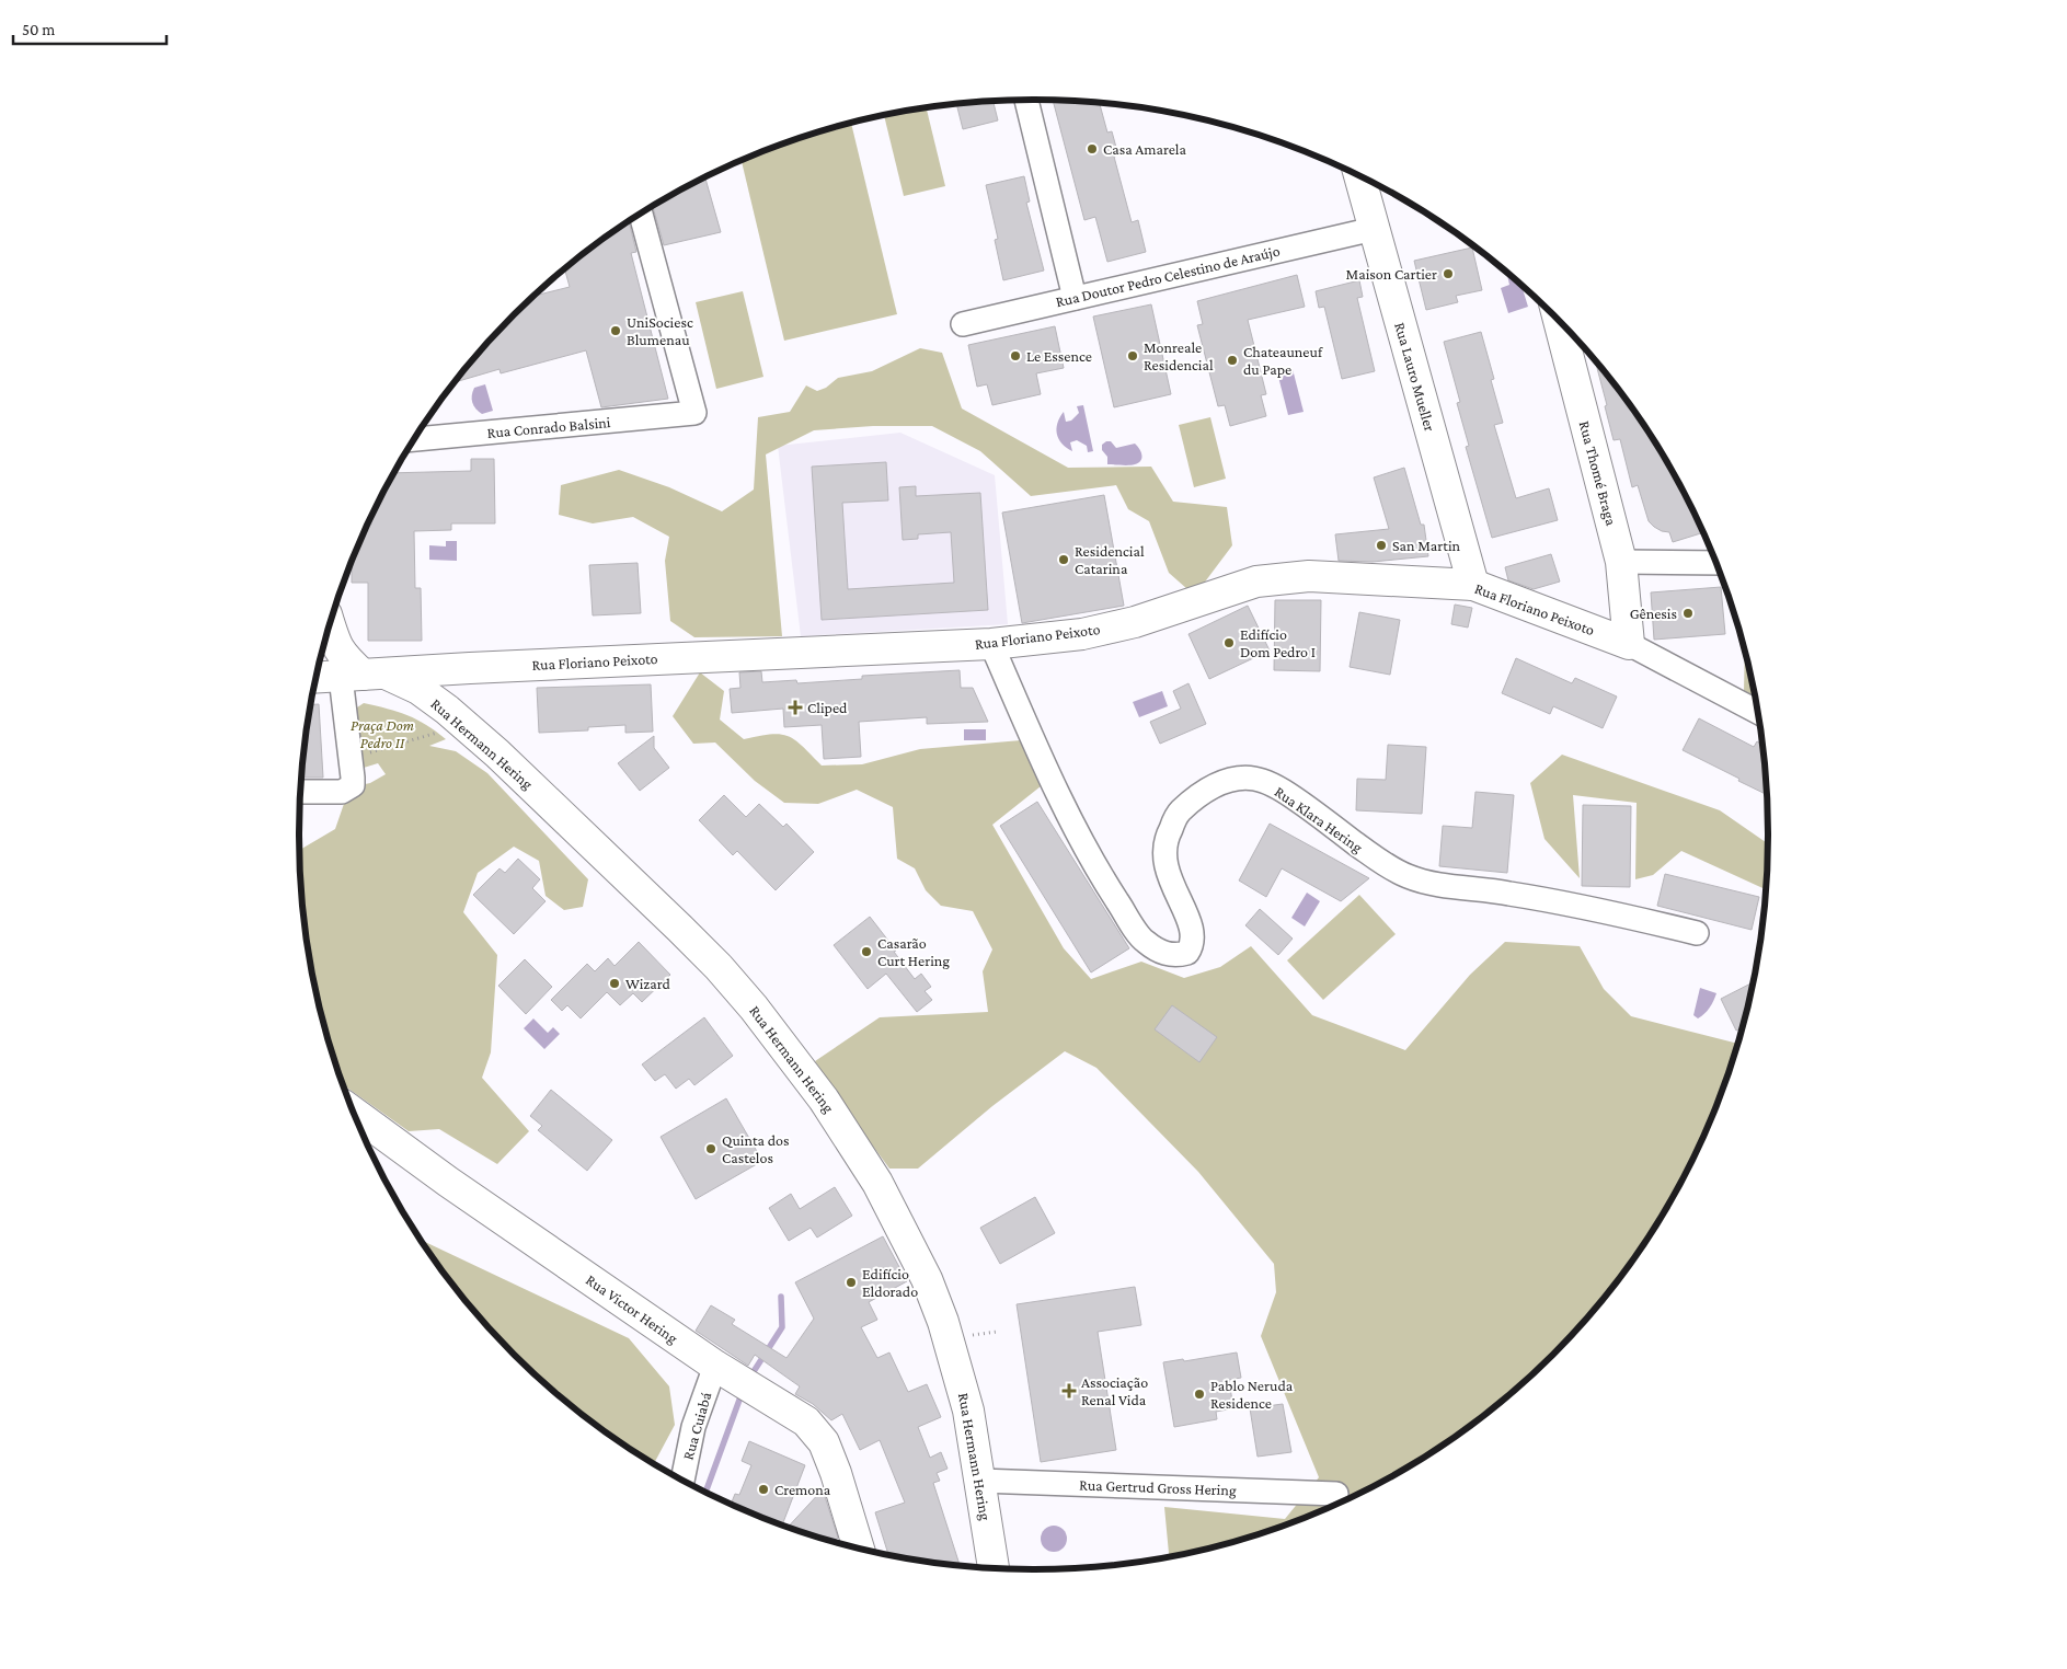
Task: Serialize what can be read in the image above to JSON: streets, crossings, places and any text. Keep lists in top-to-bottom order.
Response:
{
  "streets": {
    "street": [
      "Rua Doutor Pedro Celestino de Araújo",
      "Rua Lauro Mueller",
      "Rua Conrado Balsini",
      "Rua Thomé Braga",
      "Rua Floriano Peixoto",
      "Rua Hermann Hering",
      "Rua Klara Hering",
      "Rua Victor Hering",
      "Rua Cuiabá",
      "Rua Gertrud Gross Hering"
    ]
  },
  "crossings": [
    ["Rua Doutor Pedro Celestino de Araújo", "Rua Lauro Mueller"],
    ["Rua Lauro Mueller", "Rua Floriano Peixoto"],
    ["Rua Thomé Braga", "Rua Floriano Peixoto"],
    ["Rua Floriano Peixoto", "Rua Hermann Hering"],
    ["Rua Floriano Peixoto", "Rua Klara Hering"],
    ["Rua Hermann Hering", "Rua Gertrud Gross Hering"],
    ["Rua Victor Hering", "Rua Cuiabá"]
  ],
  "parks": ["Praça Dom Pedro II"],
  "places": {
    "other": [
      "Casa Amarela",
      "Maison Cartier",
      "UniSociesc Blumenau",
      "Le Essence",
      "Monreale Residencial",
      "Chateauneuf du Pape",
      "San Martin",
      "Residencial Catarina",
      "Gênesis",
      "Edifício Dom Pedro I",
      "Casarão Curt Hering",
      "Wizard",
      "Quinta dos Castelos",
      "Edifício Eldorado",
      "Pablo Neruda Residence",
      "Cremona"
    ],
    "health": ["Cliped", "Associação Renal Vida"]
  },
  "scale_bar": "50 m"
}
